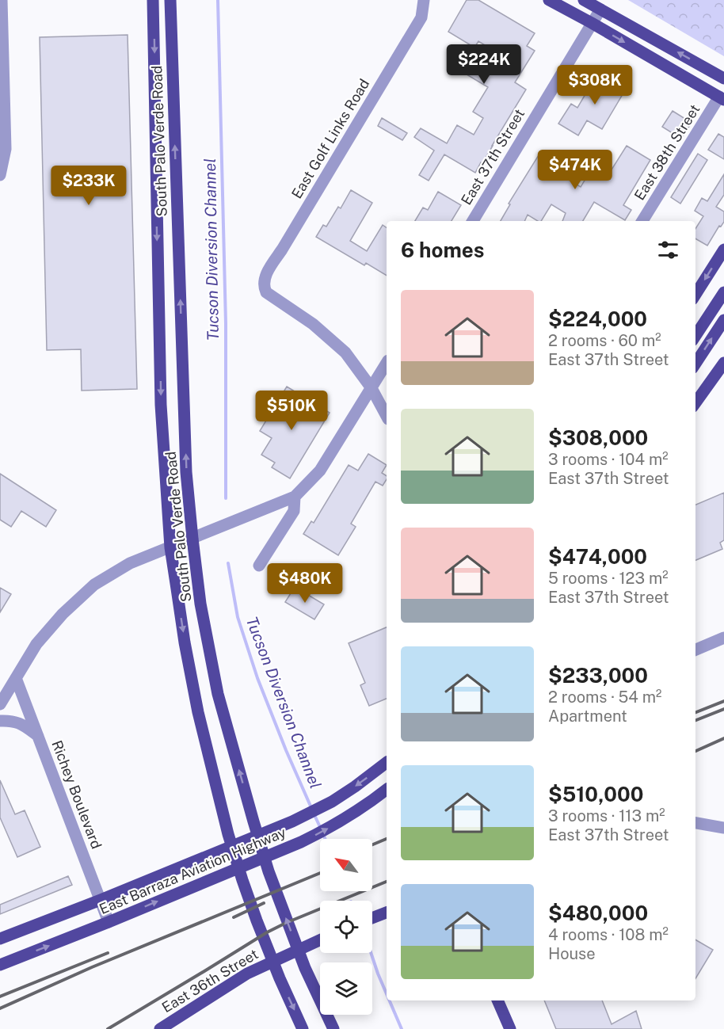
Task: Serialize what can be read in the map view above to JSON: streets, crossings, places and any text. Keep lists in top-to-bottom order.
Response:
{
  "streets": {
    "main road": ["South Palo Verde Road", "East Barraza Aviation Highway", "East 36th Street"],
    "street": [
      "East Golf Links Road",
      "East 38th Street",
      "East 37th Street",
      "Richey Boulevard"
    ]
  },
  "crossings": [
    ["Richey Boulevard", "East Barraza Aviation Highway"]
  ],
  "water": ["Tucson Diversion Channel"],
  "north": "top left",
  "page": {
    "price": [
      "$224K",
      "$308K",
      "$474K",
      "$233K",
      "$510K",
      "$480K"
    ],
    "heading": "6 homes",
    "list": [
      {
        "name": "$224,000",
        "note": "2 rooms · 60 m² · East 37th Street"
      },
      {
        "name": "$308,000",
        "note": "3 rooms · 104 m² · East 37th Street"
      },
      {
        "name": "$474,000",
        "note": "5 rooms · 123 m² · East 37th Street"
      },
      {
        "name": "$233,000",
        "note": "2 rooms · 54 m² · Apartment"
      },
      {
        "name": "$510,000",
        "note": "3 rooms · 113 m² · East 37th Street"
      },
      {
        "name": "$480,000",
        "note": "4 rooms · 108 m² · House"
      }
    ]
  }
}
